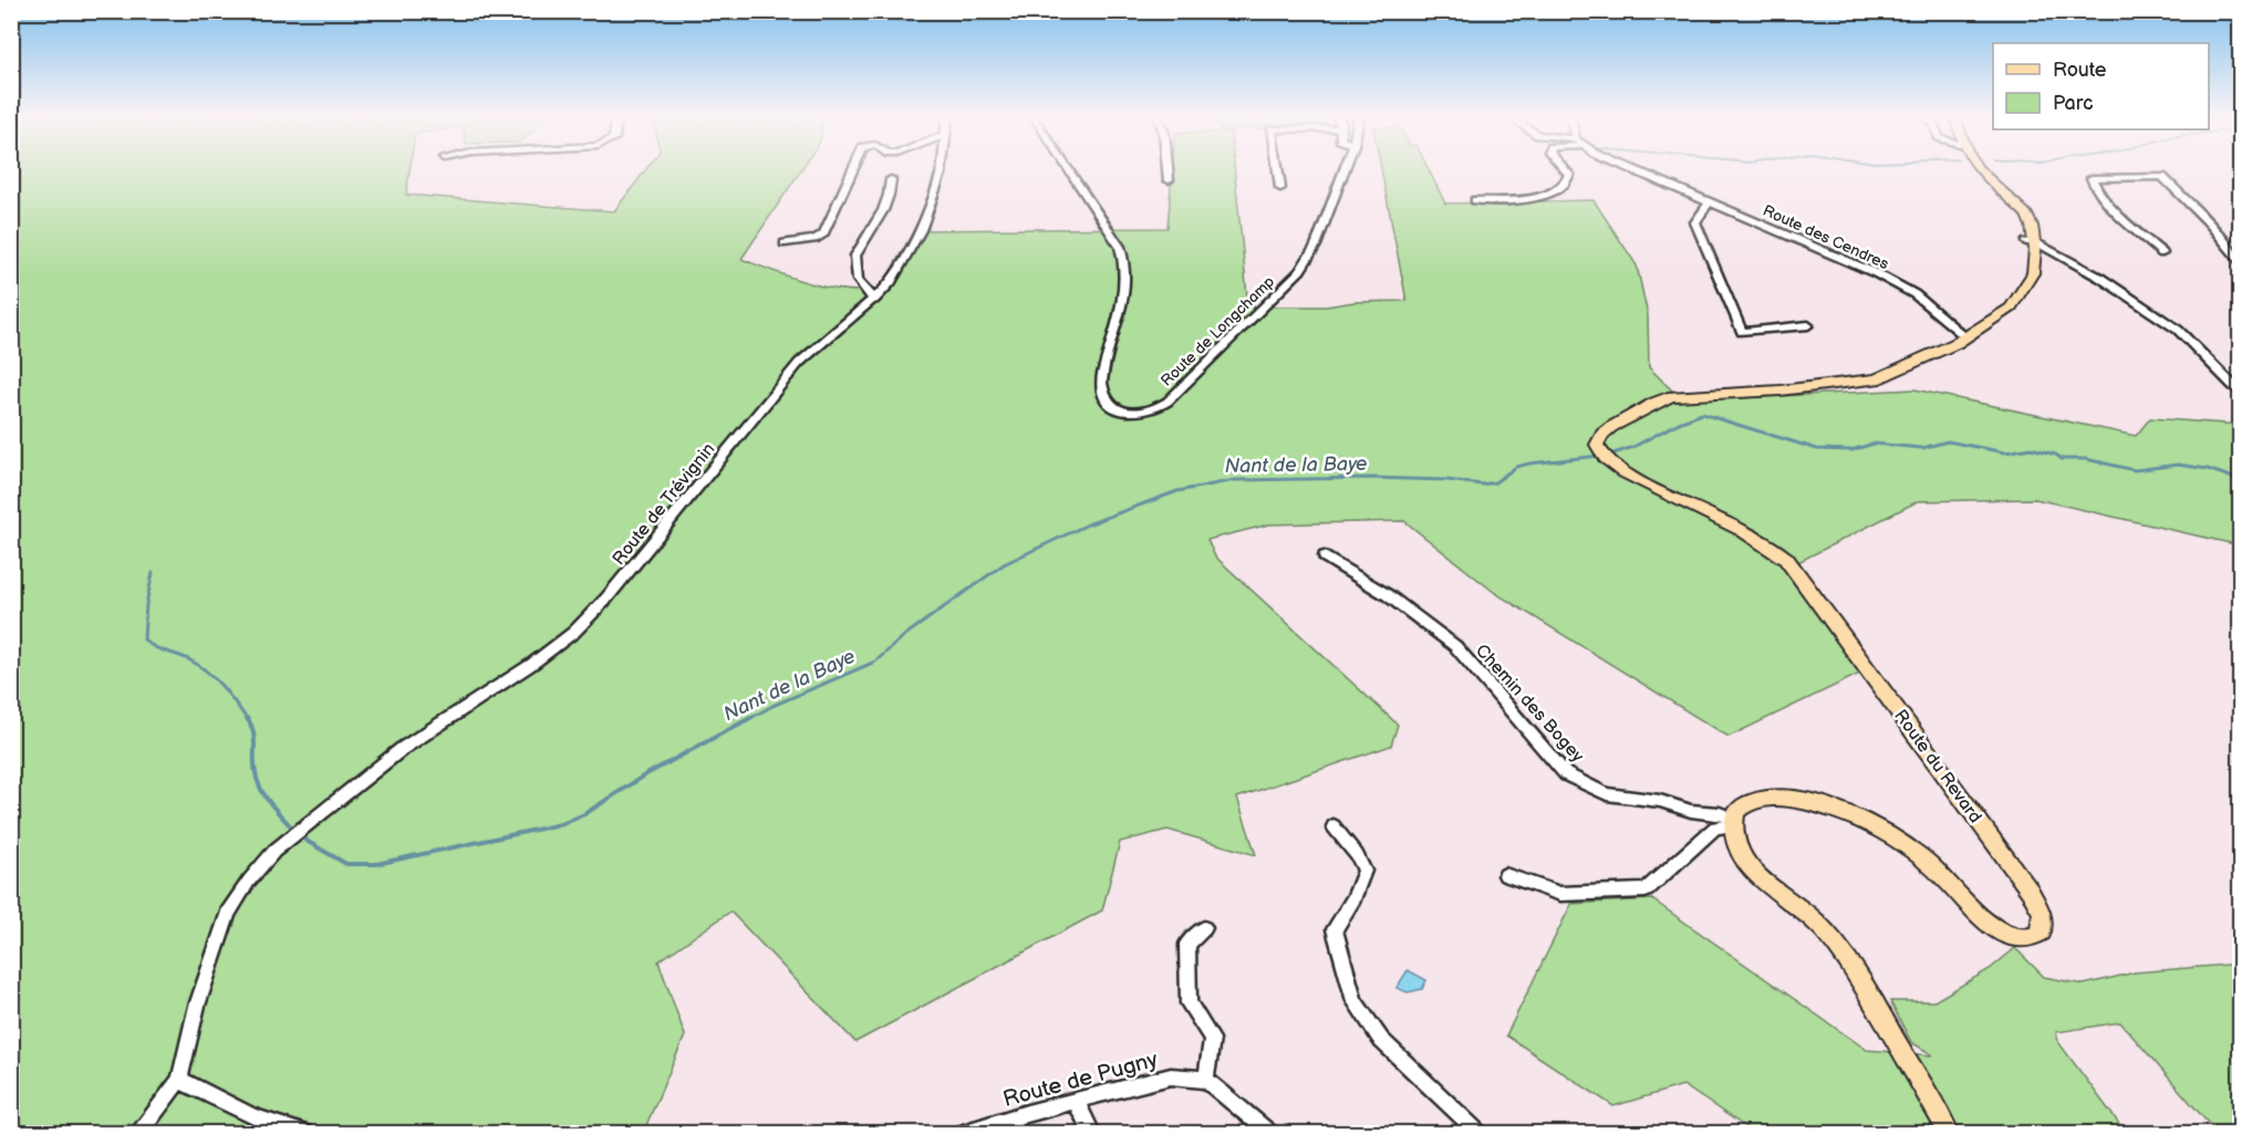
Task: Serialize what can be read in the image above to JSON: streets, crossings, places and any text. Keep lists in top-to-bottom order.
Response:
{
  "streets": {
    "main road": ["Route du Revard"],
    "street": [
      "Route des Cendres",
      "Route de Longchamp",
      "Route de Trévignin",
      "Chemin des Bogey",
      "Route de Pugny"
    ]
  },
  "crossings": [
    ["Route des Cendres", "Route du Revard"],
    ["Chemin des Bogey", "Route du Revard"]
  ],
  "water": ["Nant de la Baye"],
  "legend": ["Route", "Parc"]
}
